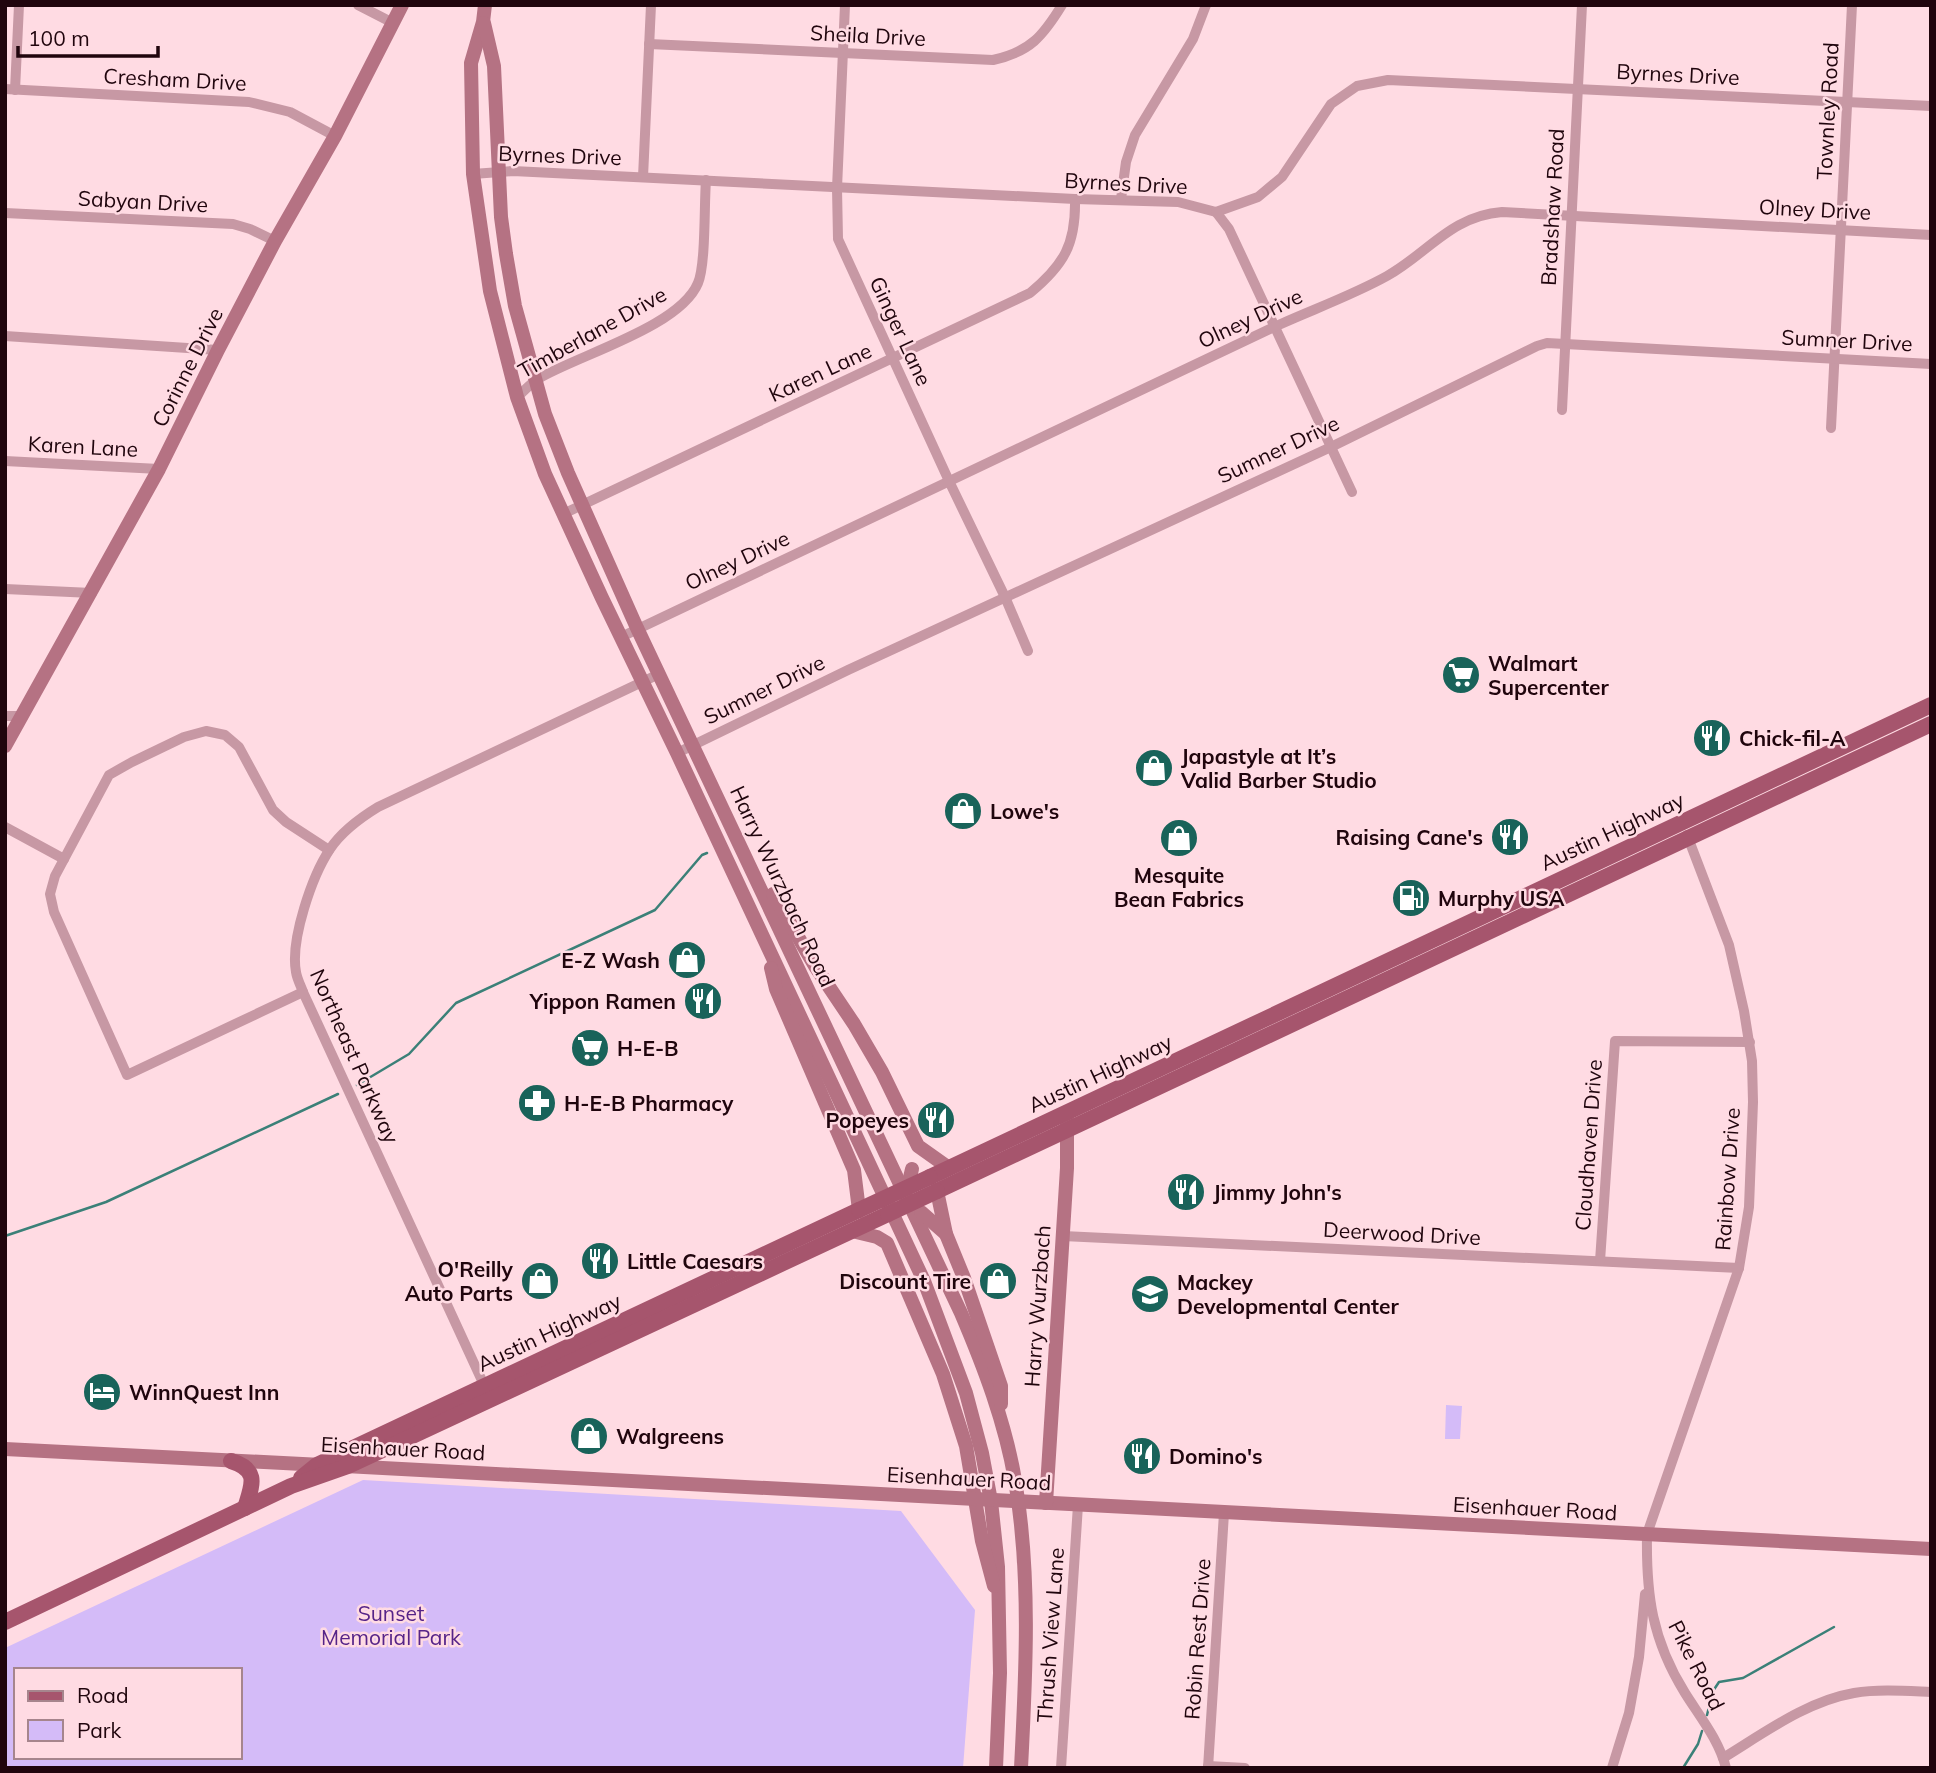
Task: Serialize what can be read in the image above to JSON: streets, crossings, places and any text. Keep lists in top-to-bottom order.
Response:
{
  "streets": {
    "main road": [
      "Corinne Drive",
      "Austin Highway",
      "Harry Wurzbach Road",
      "Harry Wurzbach",
      "Eisenhauer Road"
    ],
    "street": [
      "Sheila Drive",
      "Byrnes Drive",
      "Cresham Drive",
      "Townley Road",
      "Sabyan Drive",
      "Bradshaw Road",
      "Olney Drive",
      "Ginger Lane",
      "Timberlane Drive",
      "Sumner Drive",
      "Karen Lane",
      "Northeast Parkway",
      "Cloudhaven Drive",
      "Rainbow Drive",
      "Deerwood Drive",
      "Thrush View Lane",
      "Robin Rest Drive",
      "Pike Road"
    ]
  },
  "crossings": [
    ["Sheila Drive", "Ginger Lane"],
    ["Byrnes Drive", "Townley Road"],
    ["Byrnes Drive", "Bradshaw Road"],
    ["Byrnes Drive", "Ginger Lane"],
    ["Byrnes Drive", "Timberlane Drive"],
    ["Byrnes Drive", "Karen Lane"],
    ["Byrnes Drive", "Harry Wurzbach Road"],
    ["Cresham Drive", "Corinne Drive"],
    ["Townley Road", "Olney Drive"],
    ["Townley Road", "Sumner Drive"],
    ["Sabyan Drive", "Corinne Drive"],
    ["Bradshaw Road", "Olney Drive"],
    ["Bradshaw Road", "Sumner Drive"],
    ["Olney Drive", "Ginger Lane"],
    ["Olney Drive", "Harry Wurzbach Road"],
    ["Ginger Lane", "Sumner Drive"],
    ["Ginger Lane", "Karen Lane"],
    ["Timberlane Drive", "Harry Wurzbach Road"],
    ["Sumner Drive", "Harry Wurzbach Road"],
    ["Corinne Drive", "Karen Lane"],
    ["Karen Lane", "Harry Wurzbach Road"],
    ["Austin Highway", "Northeast Parkway"],
    ["Austin Highway", "Rainbow Drive"],
    ["Austin Highway", "Harry Wurzbach"],
    ["Austin Highway", "Eisenhauer Road"],
    ["Harry Wurzbach Road", "Northeast Parkway"],
    ["Harry Wurzbach Road", "Eisenhauer Road"],
    ["Cloudhaven Drive", "Rainbow Drive"],
    ["Cloudhaven Drive", "Deerwood Drive"],
    ["Rainbow Drive", "Deerwood Drive"],
    ["Rainbow Drive", "Eisenhauer Road"],
    ["Rainbow Drive", "Pike Road"],
    ["Deerwood Drive", "Harry Wurzbach"],
    ["Harry Wurzbach", "Eisenhauer Road"],
    ["Eisenhauer Road", "Thrush View Lane"],
    ["Eisenhauer Road", "Robin Rest Drive"],
    ["Eisenhauer Road", "Pike Road"]
  ],
  "parks": ["Sunset Memorial Park"],
  "places": {
    "supermarket": ["Walmart Supercenter", "H-E-B"],
    "restaurant": [
      "Chick-fil-A",
      "Raising Cane's",
      "Yippon Ramen",
      "Popeyes",
      "Jimmy John's",
      "Little Caesars",
      "Domino's"
    ],
    "shop": [
      "Japastyle at It’s Valid Barber Studio",
      "Lowe's",
      "Mesquite Bean Fabrics",
      "E-Z Wash",
      "O'Reilly Auto Parts",
      "Discount Tire",
      "Walgreens"
    ],
    "fuel station": ["Murphy USA"],
    "pharmacy": ["H-E-B Pharmacy"],
    "school or university": ["Mackey Developmental Center"],
    "hotel": ["WinnQuest Inn"]
  },
  "legend": ["Road", "Park"],
  "scale_bar": "100 m"
}
